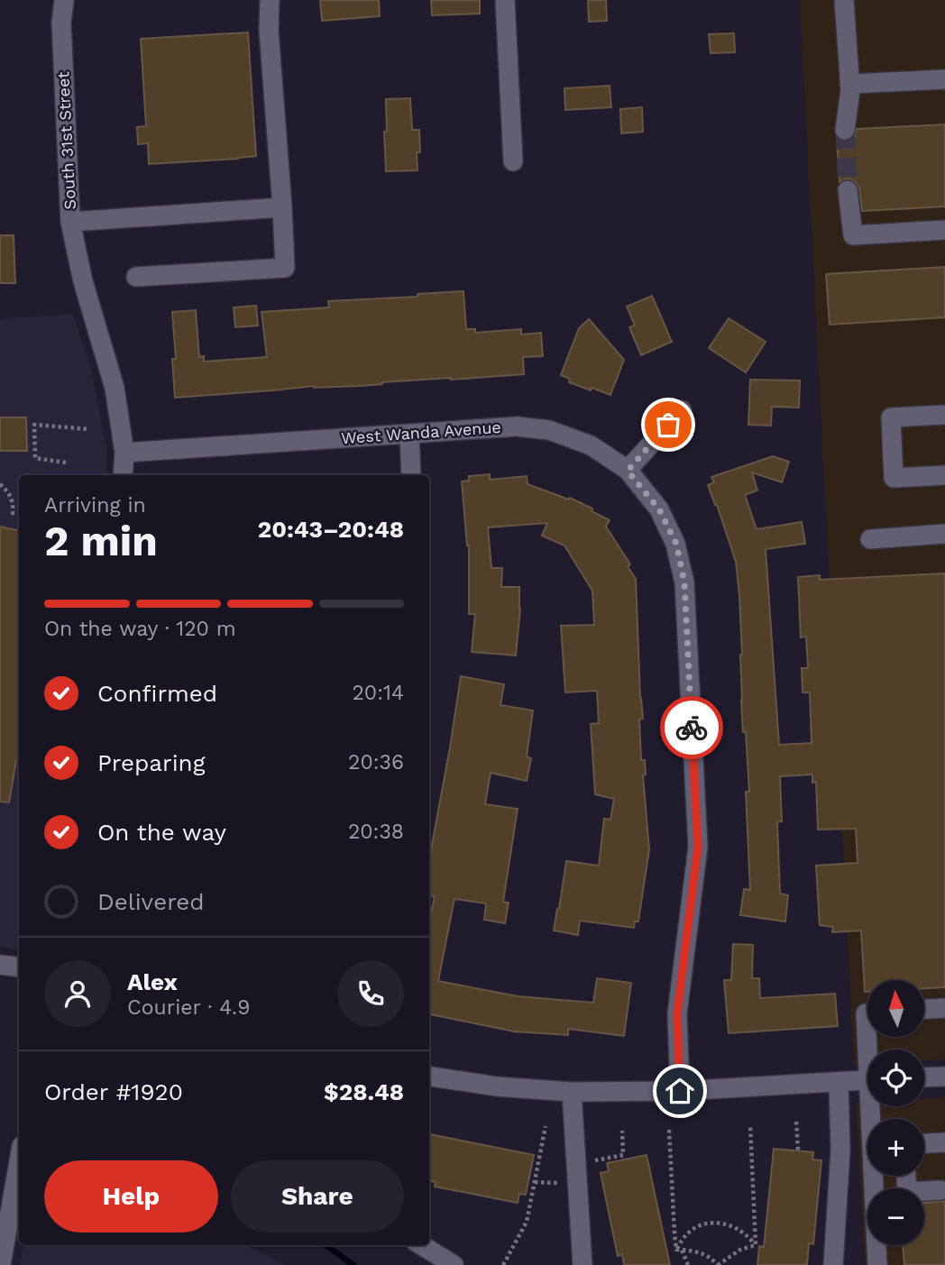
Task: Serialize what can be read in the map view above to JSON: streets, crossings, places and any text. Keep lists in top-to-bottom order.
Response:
{
  "streets": {
    "street": ["South 31st Street", "West Wanda Avenue"]
  },
  "crossings": [
    ["South 31st Street", "West Wanda Avenue"]
  ],
  "north": "top",
  "page": {
    "heading": ["2 min", "Arriving in", "20:43–20:48"],
    "panel": [
      "Alex",
      "Courier · 4.9",
      "Order #1920",
      "$28.48"
    ],
    "bar": "On the way · 120 m",
    "list": [
      ["Confirmed", "20:14"],
      ["Preparing", "20:36"],
      ["On the way", "20:38"],
      "Delivered"
    ],
    "map_buttons": ["+", "−"],
    "buttons": ["Help", "Share"]
  }
}
